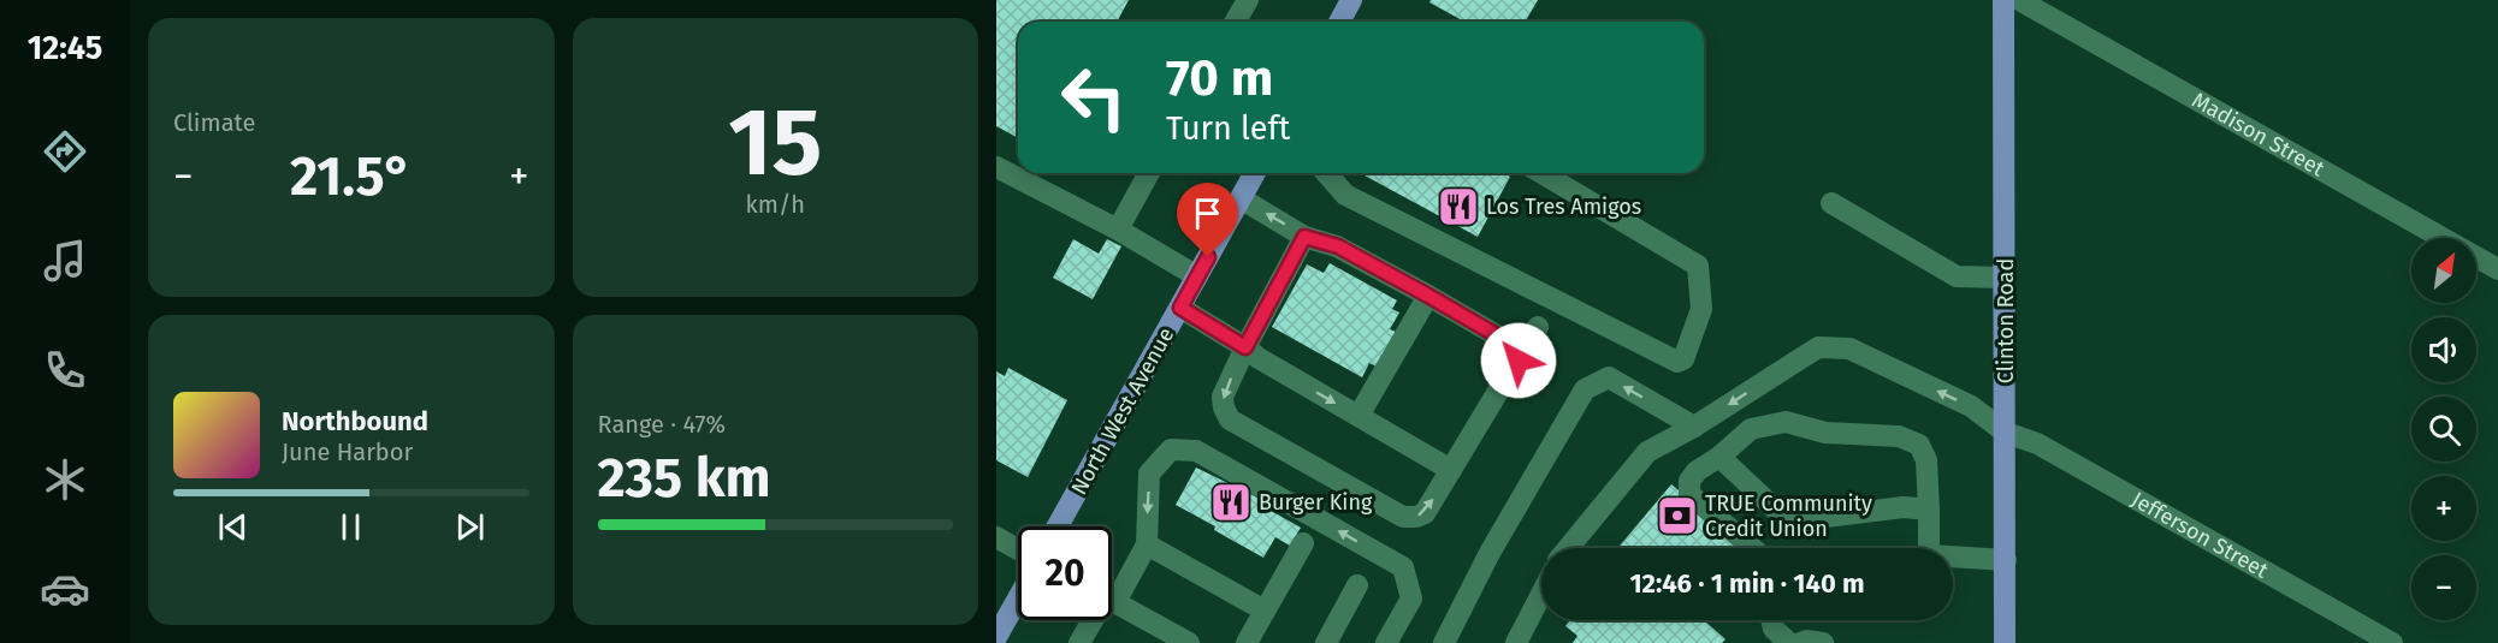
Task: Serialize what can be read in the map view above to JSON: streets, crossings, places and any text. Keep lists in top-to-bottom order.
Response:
{
  "streets": {
    "main road": ["Clinton Road", "North West Avenue"],
    "street": ["Madison Street", "Jefferson Street"]
  },
  "crossings": [
    ["Clinton Road", "Jefferson Street"]
  ],
  "places": {
    "restaurant": ["Los Tres Amigos", "Burger King"],
    "bank": ["TRUE Community Credit Union"]
  },
  "north": "top right",
  "page": {
    "tabs": "12:45",
    "tile": [
      "Climate",
      ["15", "km/h"],
      ["Range · 47%", "235 km"]
    ],
    "turn": ["70 m", "Turn left"],
    "heat": ["−", "21.5°", "+"],
    "map_buttons": ["+", "−"],
    "song": ["Northbound", "June Harbor"],
    "limit": "20",
    "trip": "12:46 · 1 min · 140 m"
  }
}
